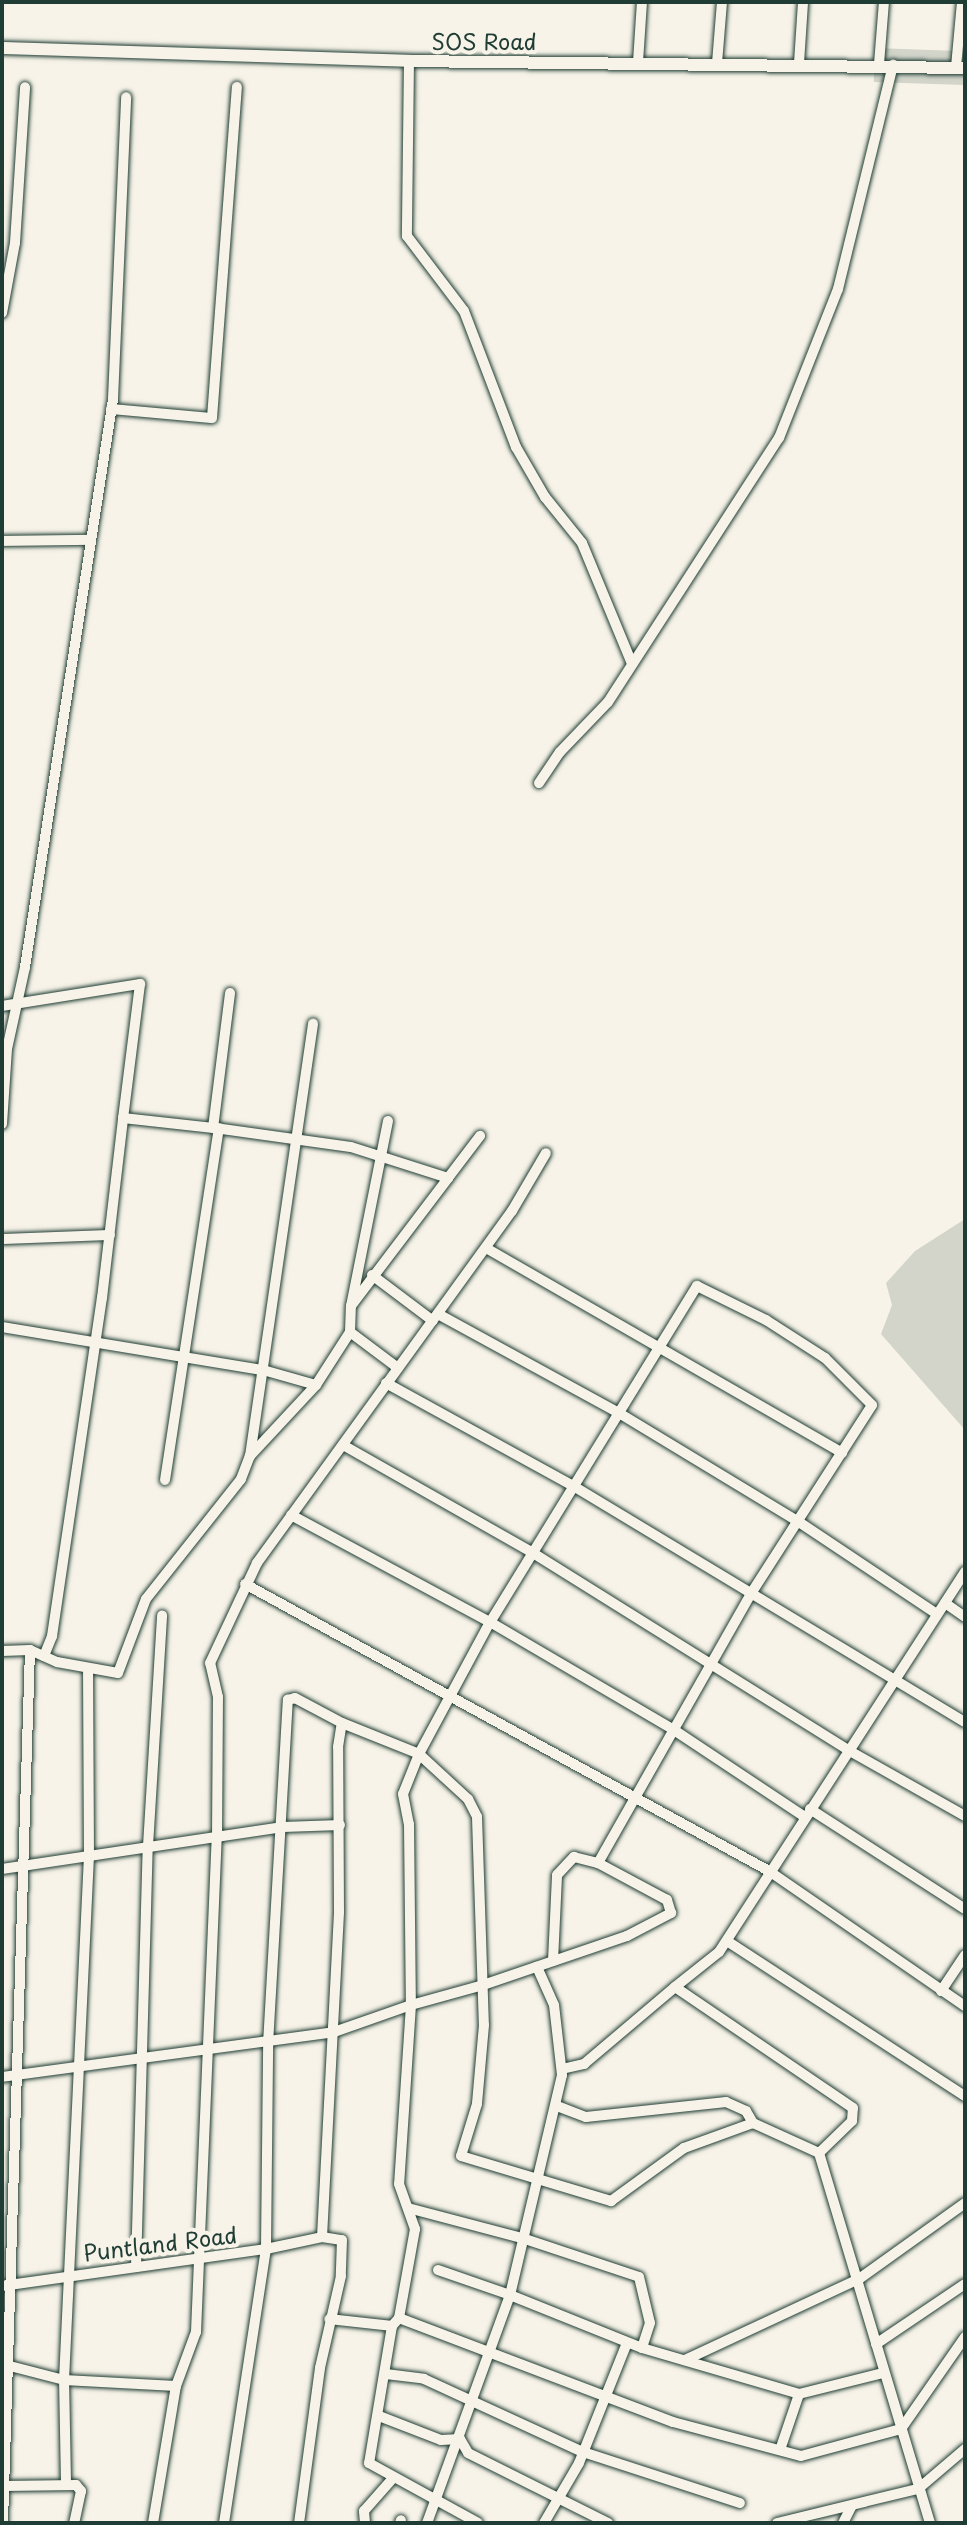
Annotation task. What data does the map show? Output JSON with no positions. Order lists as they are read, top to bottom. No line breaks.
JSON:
{"streets":{"street":["SOS Road","Puntland Road"]}}
